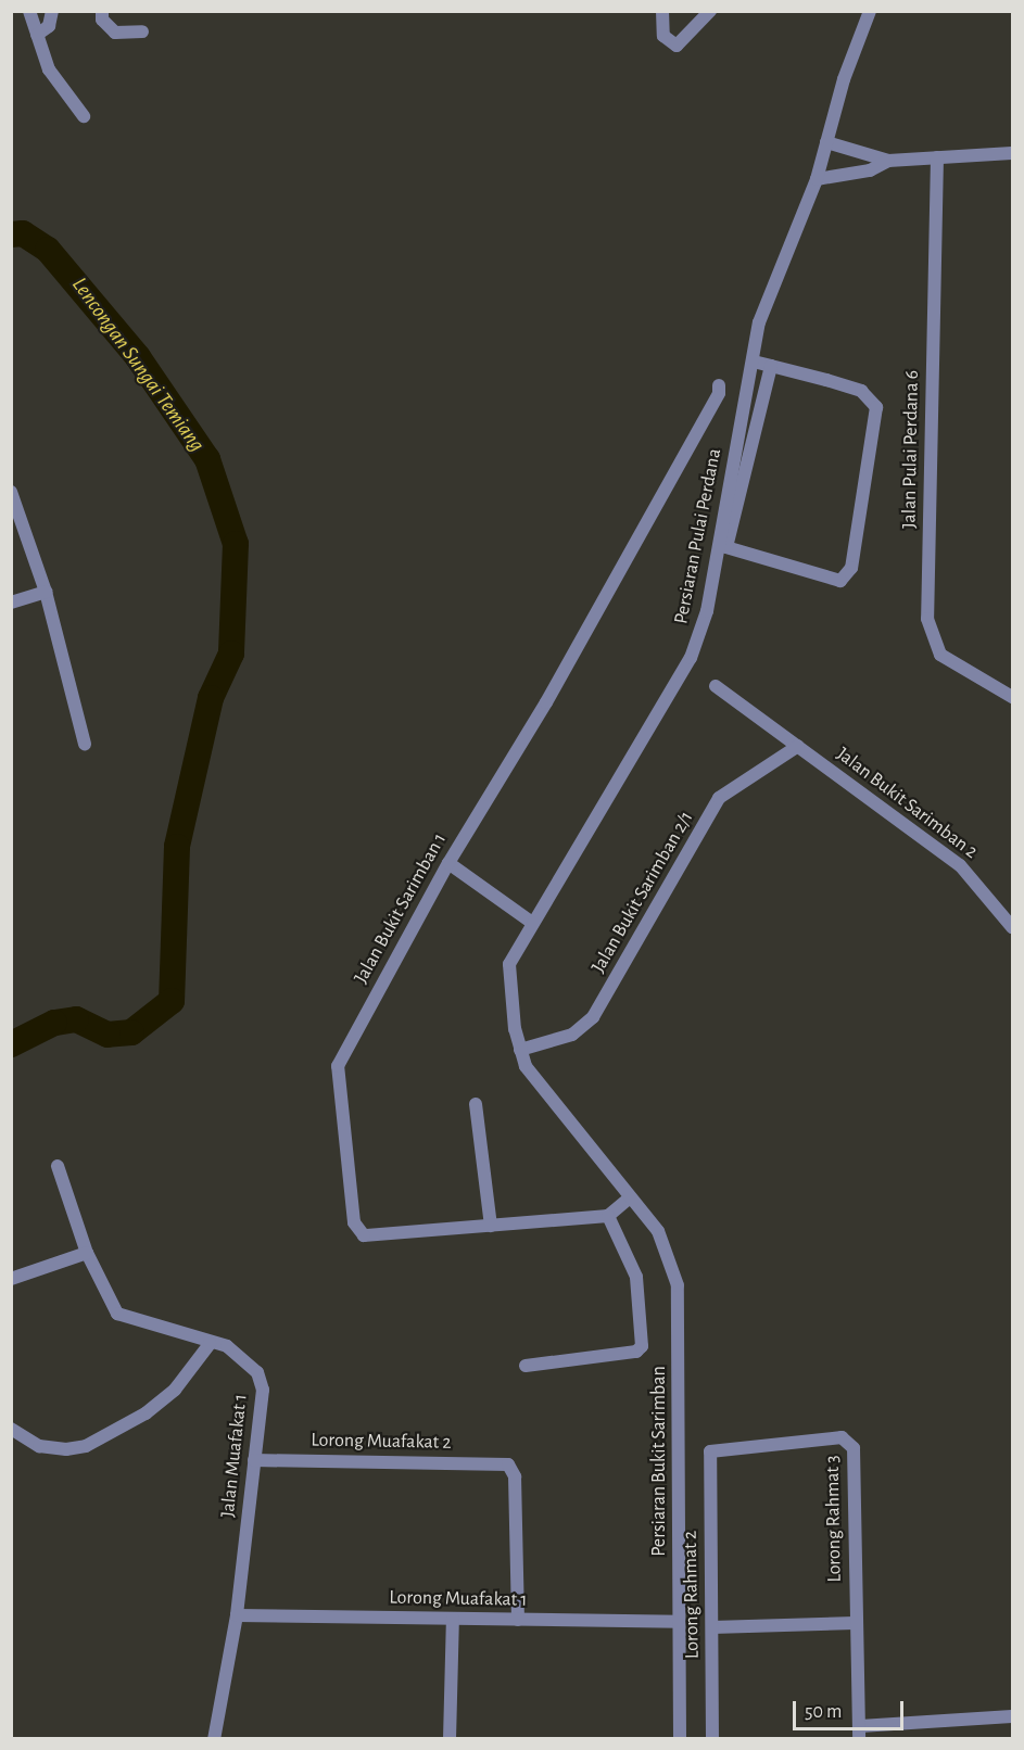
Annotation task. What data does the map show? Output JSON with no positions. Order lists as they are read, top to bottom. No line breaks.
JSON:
{"streets":{"street":["Jalan Pulai Perdana 6","Persiaran Pulai Perdana","Jalan Bukit Sarimban 2","Jalan Bukit Sarimban 2/1","Jalan Bukit Sarimban 1","Lorong Muafakat 2","Jalan Muafakat 1","Persiaran Bukit Sarimban","Lorong Rahmat 3","Lorong Rahmat 2","Lorong Muafakat 1"]},"crossings":[["Persiaran Pulai Perdana","Jalan Bukit Sarimban 2/1"],["Persiaran Pulai Perdana","Persiaran Bukit Sarimban"],["Jalan Bukit Sarimban 2","Jalan Bukit Sarimban 2/1"],["Lorong Muafakat 2","Jalan Muafakat 1"],["Lorong Muafakat 2","Lorong Muafakat 1"],["Jalan Muafakat 1","Lorong Muafakat 1"],["Persiaran Bukit Sarimban","Lorong Muafakat 1"],["Lorong Rahmat 3","Lorong Rahmat 2"]],"water":["Lencongan Sungai Temiang"],"scale_bar":"50 m"}
